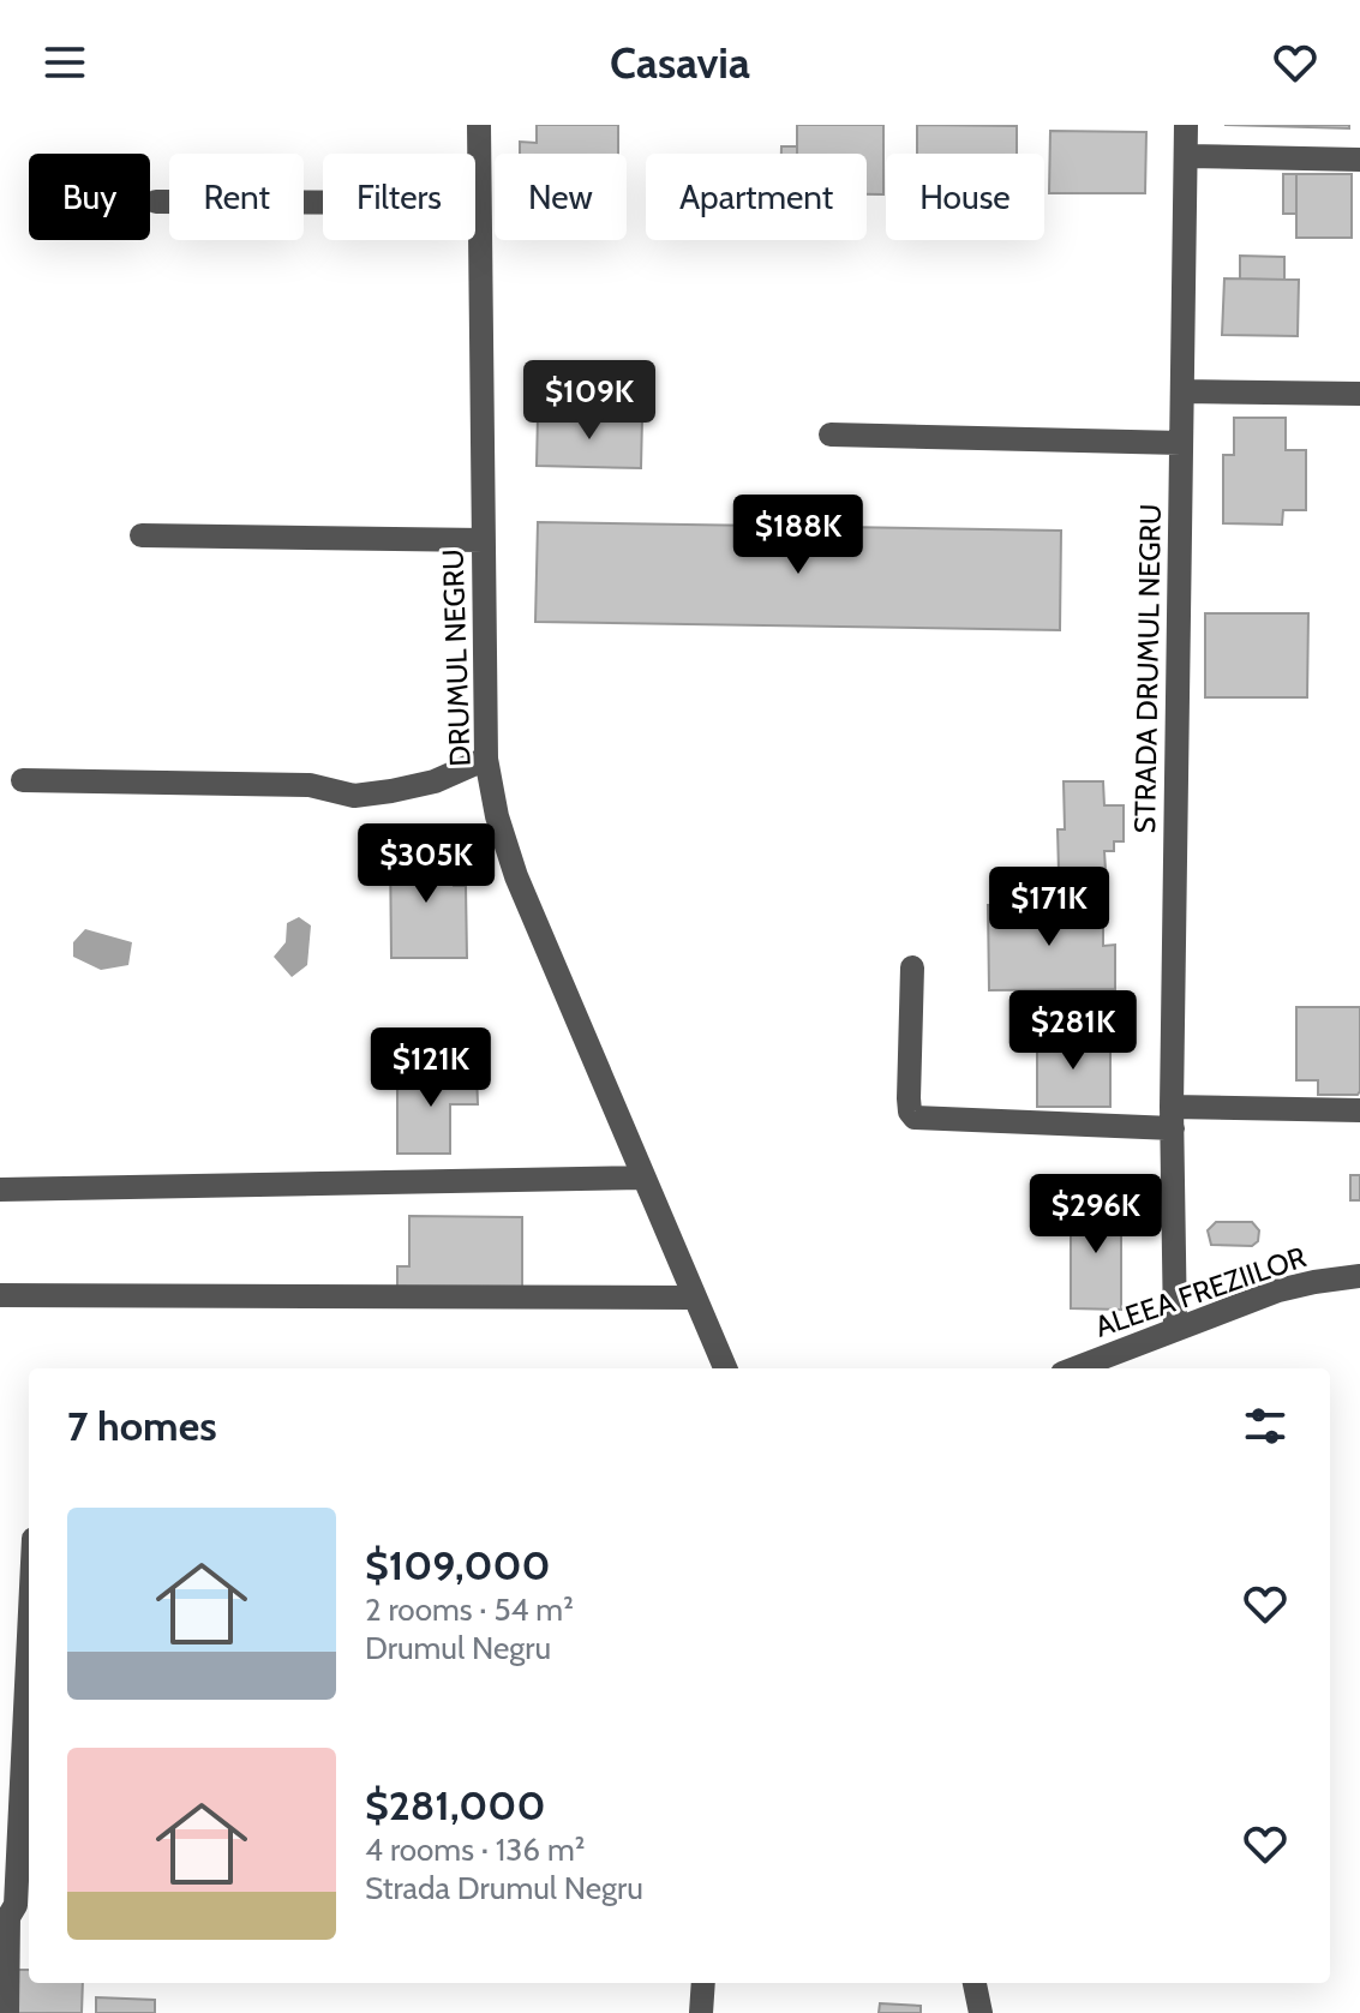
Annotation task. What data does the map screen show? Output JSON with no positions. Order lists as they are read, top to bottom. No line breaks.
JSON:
{"streets":{"street":["DRUMUL NEGRU","STRADA DRUMUL NEGRU","ALEEA FREZIILOR"]},"crossings":[["STRADA DRUMUL NEGRU","ALEEA FREZIILOR"]],"page":{"header":"Casavia","chip":["Buy","Rent","Filters","New","Apartment","House"],"price":["$109K","$188K","$305K","$171K","$281K","$121K","$296K"],"heading":"7 homes","list":[{"name":"$109,000","note":"2 rooms · 54 m² · Drumul Negru"},{"name":"$281,000","note":"4 rooms · 136 m² · Strada Drumul Negru"}]}}
